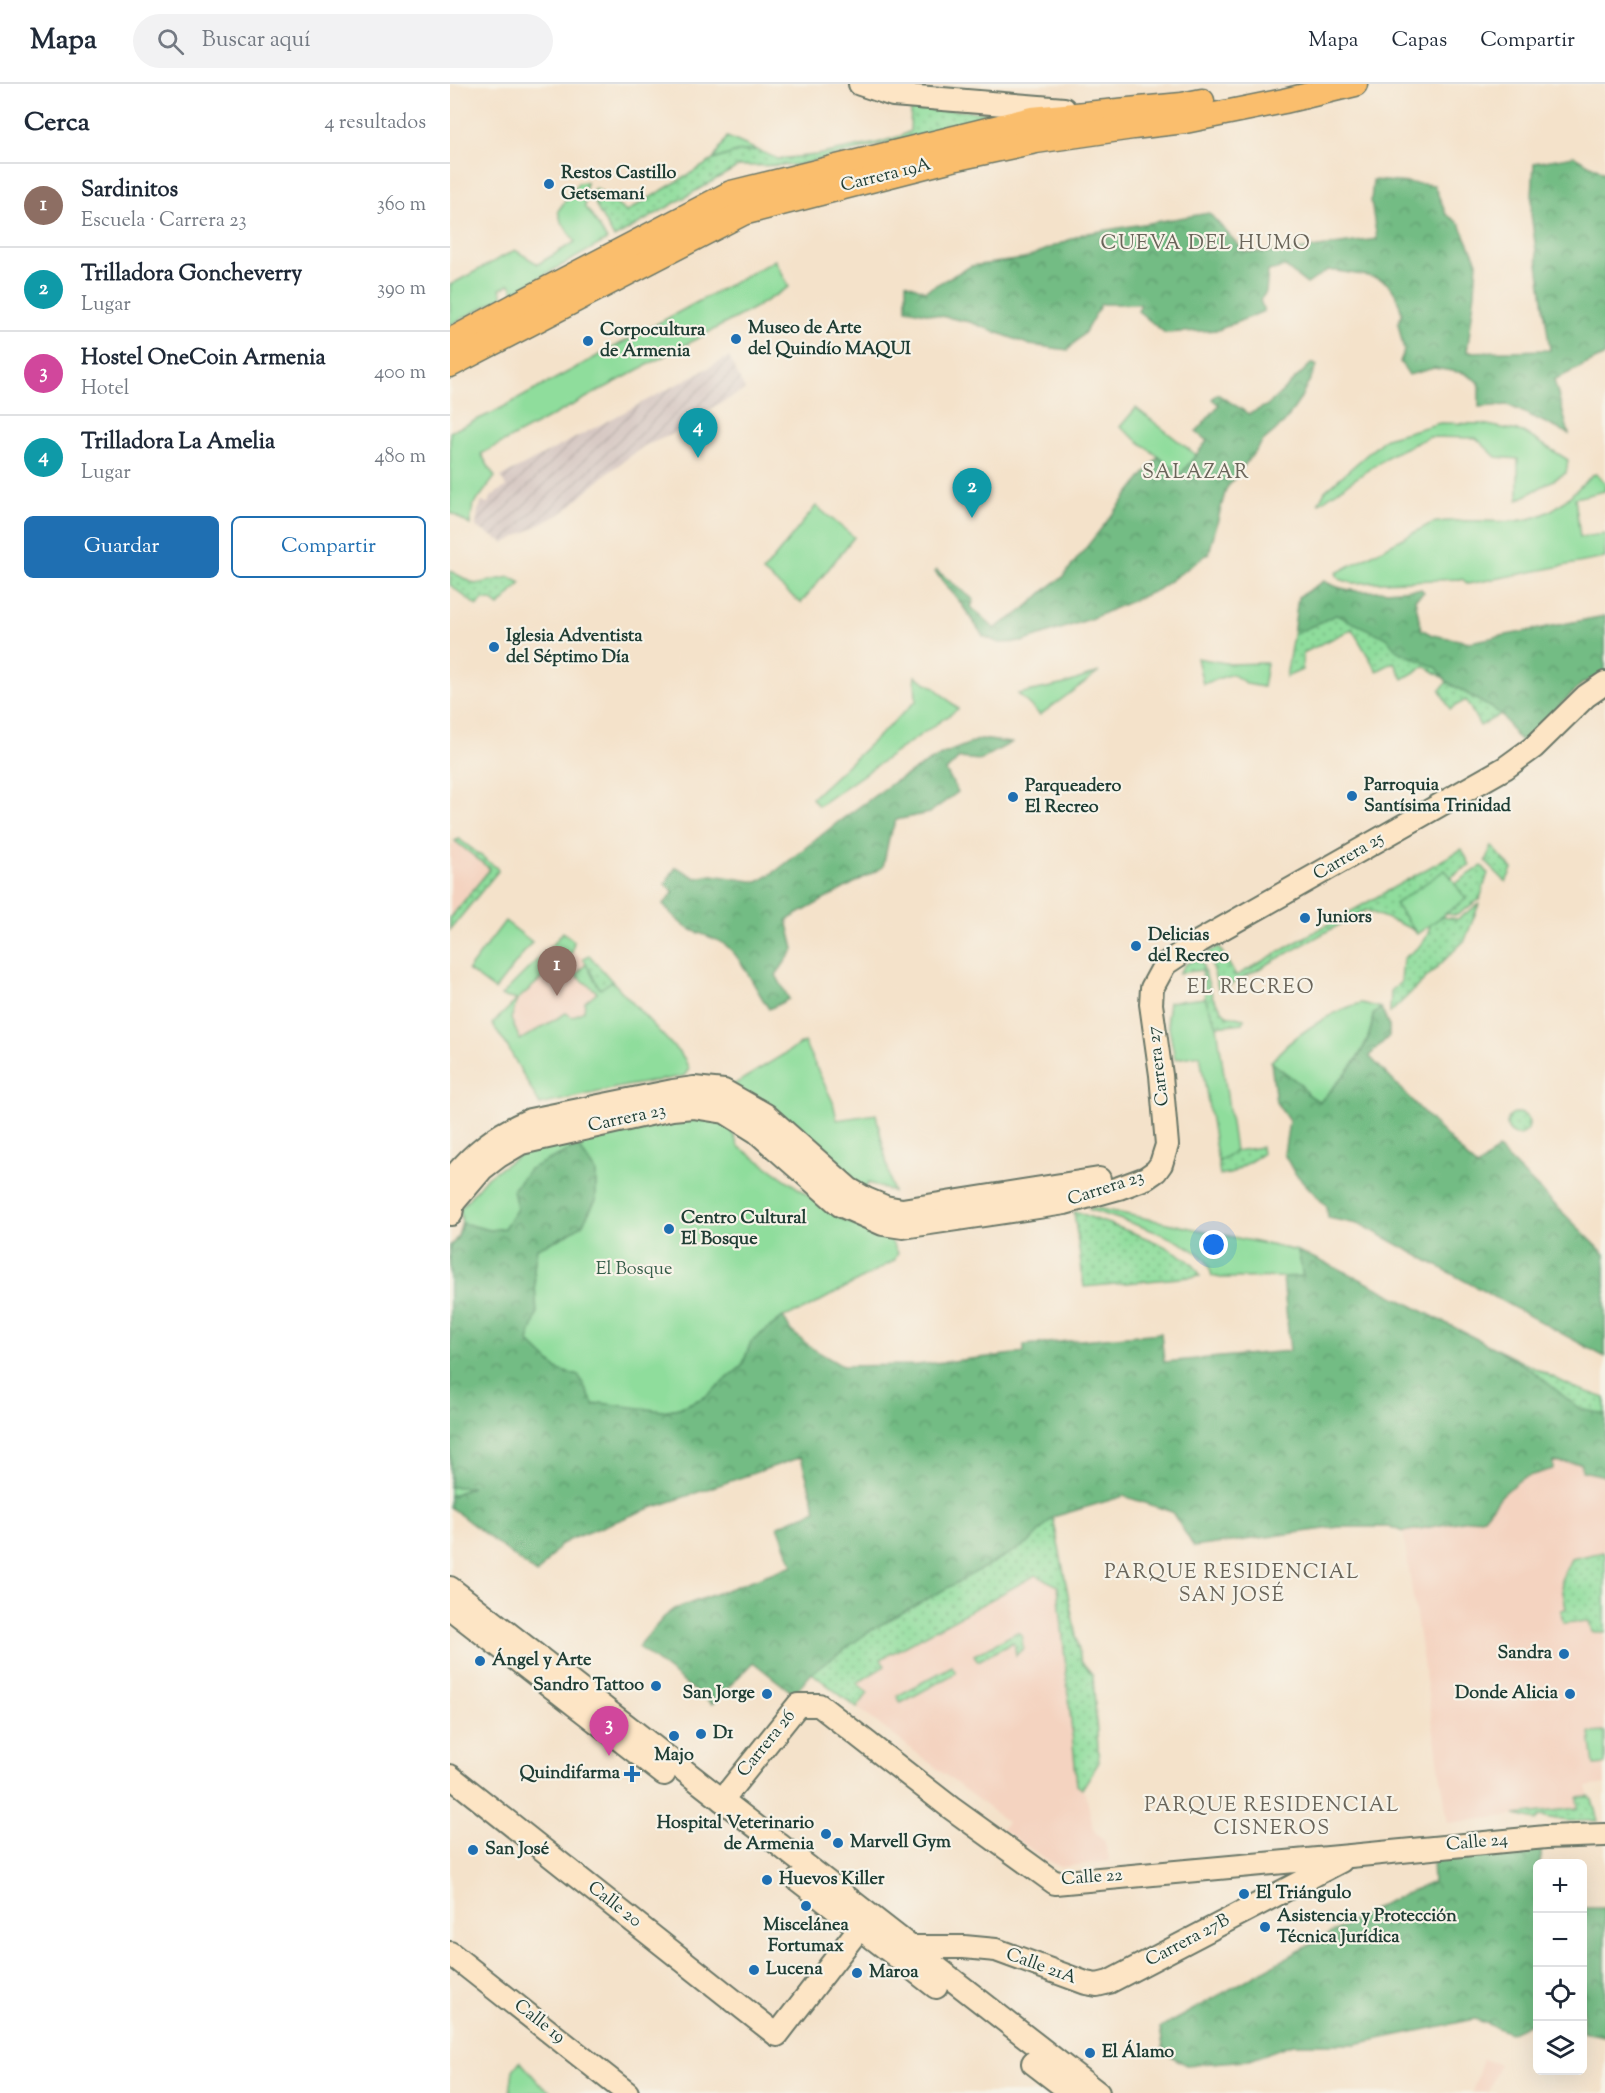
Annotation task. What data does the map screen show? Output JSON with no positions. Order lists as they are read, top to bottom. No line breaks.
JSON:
{"streets":{"main road":["Carrera 19A"],"street":["Carrera 25","Carrera 27","Carrera 23","Carrera 26","Calle 24","Calle 22","Calle 20","Carrera 27B","Calle 21A","Calle 19"]},"crossings":[["Carrera 25","Carrera 27"],["Carrera 27","Carrera 23"],["Carrera 26","Calle 22"],["Calle 24","Calle 22"],["Calle 24","Carrera 27B"],["Calle 22","Carrera 27B"],["Carrera 27B","Calle 21A"]],"districts":["CUEVA DEL HUMO","SALAZAR","EL RECREO","PARQUE RESIDENCIAL SAN JOSÉ","PARQUE RESIDENCIAL CISNEROS"],"parks":["El Bosque"],"places":{"other":["Restos Castillo Getsemaní","Museo de Arte del Quindío MAQUI","Corpocultura de Armenia","Iglesia Adventista del Séptimo Día","Parroquia Santísima Trinidad","Parqueadero El Recreo","Juniors","Delicias del Recreo","Centro Cultural El Bosque","Sandra","Ángel y Arte","Sandro Tattoo","San Jorge","Donde Alicia","D1","Majo","Hospital Veterinario de Armenia","Marvell Gym","San José","Huevos Killer","El Triángulo","Miscelánea Fortumax","Asistencia y Protección Técnica Jurídica","Lucena","Maroa","El Álamo"],"health":["Quindifarma"]},"page":{"header":"Mapa","search":"Buscar aquí","nav":["Mapa","Capas","Compartir"],"heading":["Cerca","4 resultados"],"list":[{"mark":"1","name":"Sardinitos","note":"Escuela · Carrera 23","value":"360 m"},{"mark":"2","name":"Trilladora Goncheverry","note":"Lugar","value":"390 m"},{"mark":"3","name":"Hostel OneCoin Armenia","note":"Hotel","value":"400 m"},{"mark":"4","name":"Trilladora La Amelia","note":"Lugar","value":"480 m"}],"pins":["4","2","1","3"],"buttons":["Guardar","Compartir"],"map_buttons":["+","−"]}}
